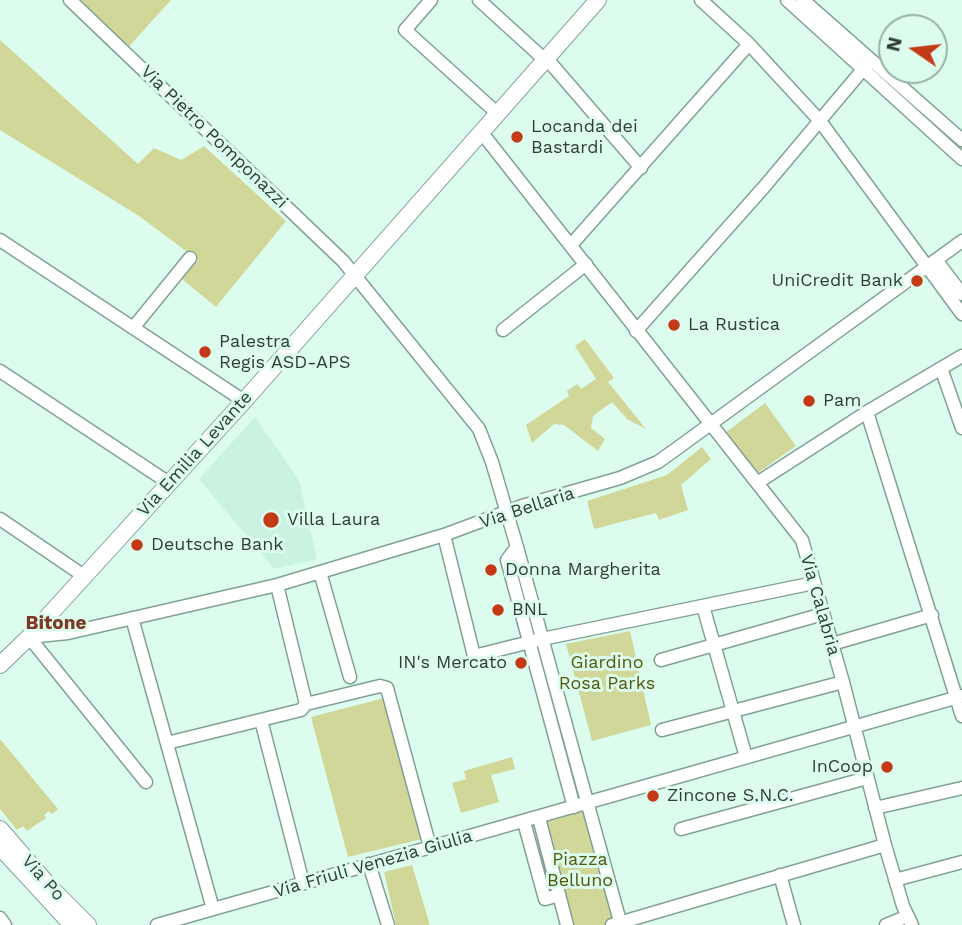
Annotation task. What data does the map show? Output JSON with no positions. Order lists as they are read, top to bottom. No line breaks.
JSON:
{"streets":{"main road":["Via Emilia Levante","Via Po"],"street":["Via Pietro Pomponazzi","Via Bellaria","Via Calabria","Via Friuli Venezia Giulia"]},"crossings":[["Via Pietro Pomponazzi","Via Emilia Levante"],["Via Pietro Pomponazzi","Via Bellaria"],["Via Emilia Levante","Via Bellaria"],["Via Emilia Levante","Via Calabria"],["Via Bellaria","Via Calabria"],["Via Calabria","Via Friuli Venezia Giulia"]],"districts":["Bitone"],"parks":["Giardino Rosa Parks","Piazza Belluno"],"places":["Locanda dei Bastardi","UniCredit Bank","La Rustica","Palestra Regis ASD-APS","Pam","Villa Laura","Deutsche Bank","Donna Margherita","BNL","IN's Mercato","InCoop","Zincone S.N.C."],"north":"left"}
